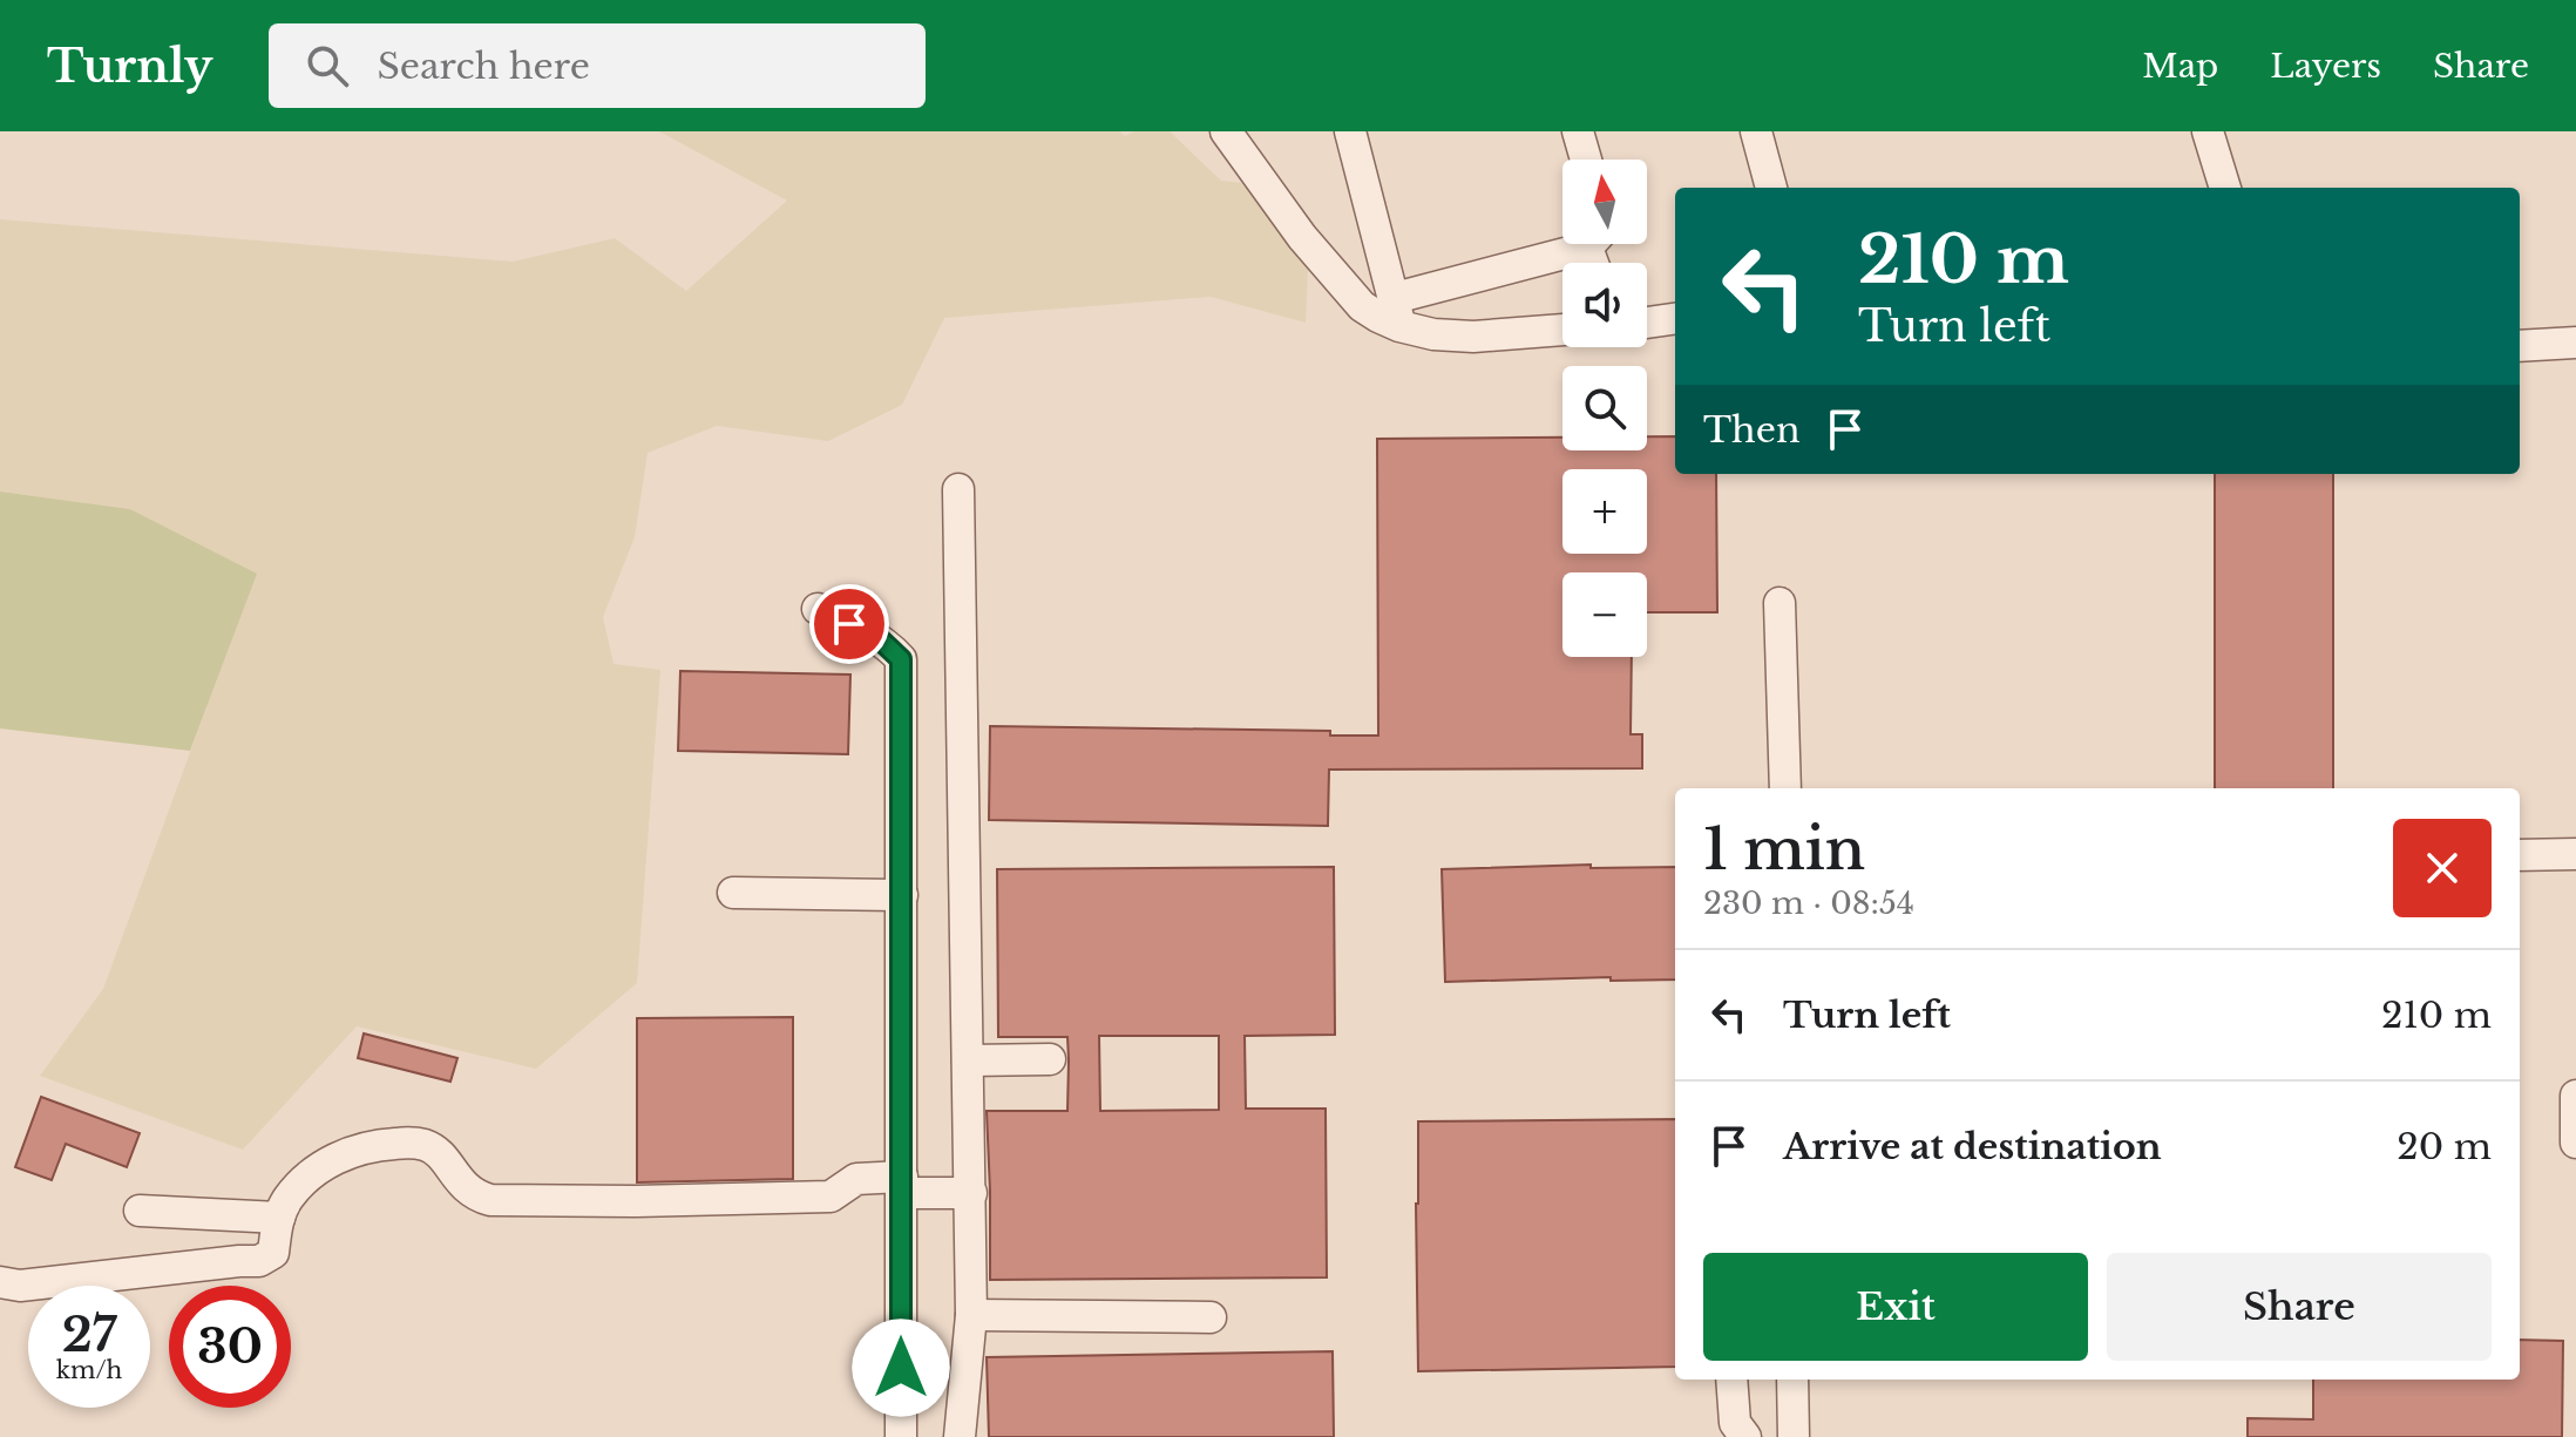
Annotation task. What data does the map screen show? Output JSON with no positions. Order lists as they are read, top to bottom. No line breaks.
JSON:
{"north":"top","page":{"header":"Turnly","search":"Search here","nav":["Map","Layers","Share"],"map_buttons":["+","−"],"turn":["210 m","Turn left"],"then":"Then","heading":["1 min","230 m · 08:54"],"list":[{"name":"Turn left","value":"210 m"},{"name":"Arrive at destination","value":"20 m"}],"buttons":["Exit","Share"],"speed":"27 km/h","limit":"30"}}
